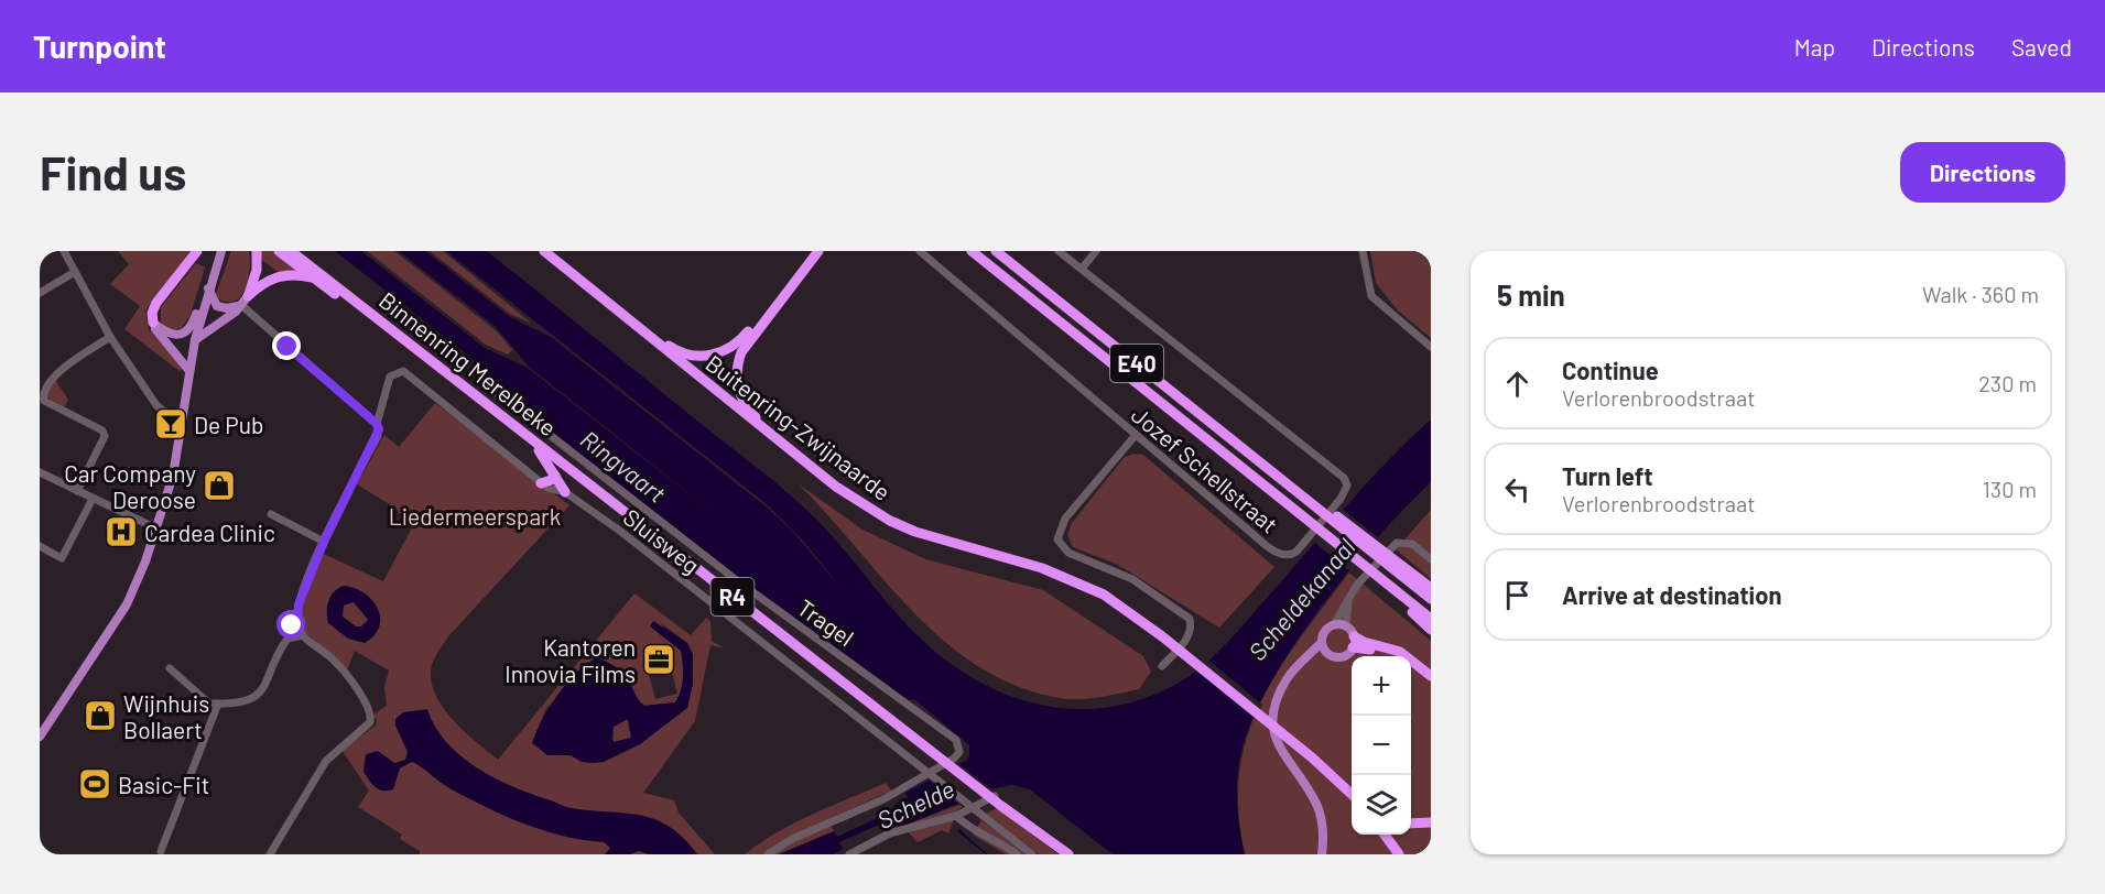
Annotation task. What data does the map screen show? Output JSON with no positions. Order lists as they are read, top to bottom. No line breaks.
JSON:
{"streets":{"highway":["Binnenring Merelbeke","E40","Buitenring-Zwijnaarde","R4"],"street":["Jozef Schellstraat","Sluisweg","Tragel"]},"crossings":[["Binnenring Merelbeke","R4"],["Sluisweg","R4"]],"water":["Ringvaart","Scheldekanaal","Schelde"],"parks":["Liedermeerspark"],"places":{"bar":["De Pub"],"shop":["Car Company Deroose","Wijnhuis Bollaert"],"hospital":["Cardea Clinic"],"office":["Kantoren Innovia Films"],"sports":["Basic-Fit"]},"page":{"header":"Turnpoint","nav":["Map","Directions","Saved"],"buttons":"Directions","title":"Find us","heading":["5 min","Walk · 360 m"],"list":[["Continue","Verlorenbroodstraat","230 m"],["Turn left","Verlorenbroodstraat","130 m"],"Arrive at destination"],"map_buttons":["+","−"]}}
